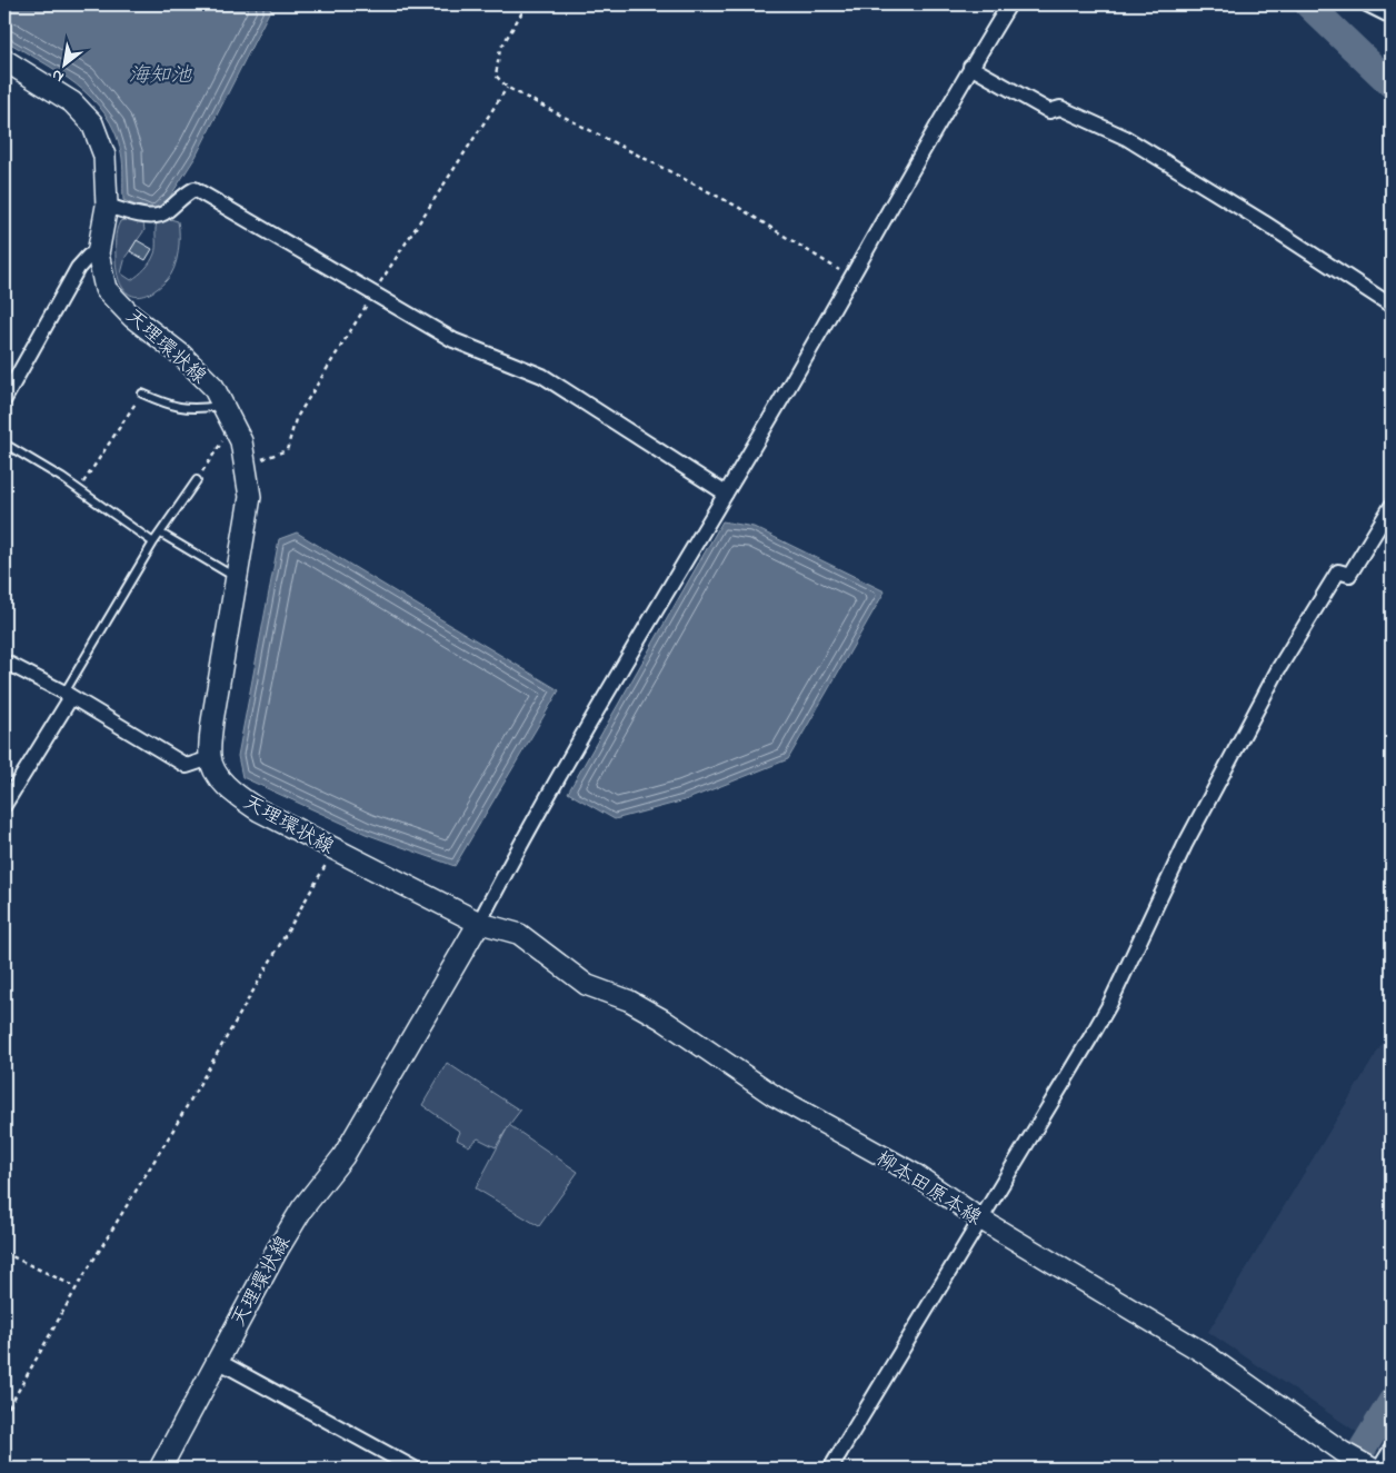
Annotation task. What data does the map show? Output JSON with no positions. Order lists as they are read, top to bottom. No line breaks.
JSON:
{"streets":{"main road":["天理環状線","柳本田原本線"]},"crossings":[["天理環状線","柳本田原本線"]],"water":["海知池"],"north":"bottom left"}
